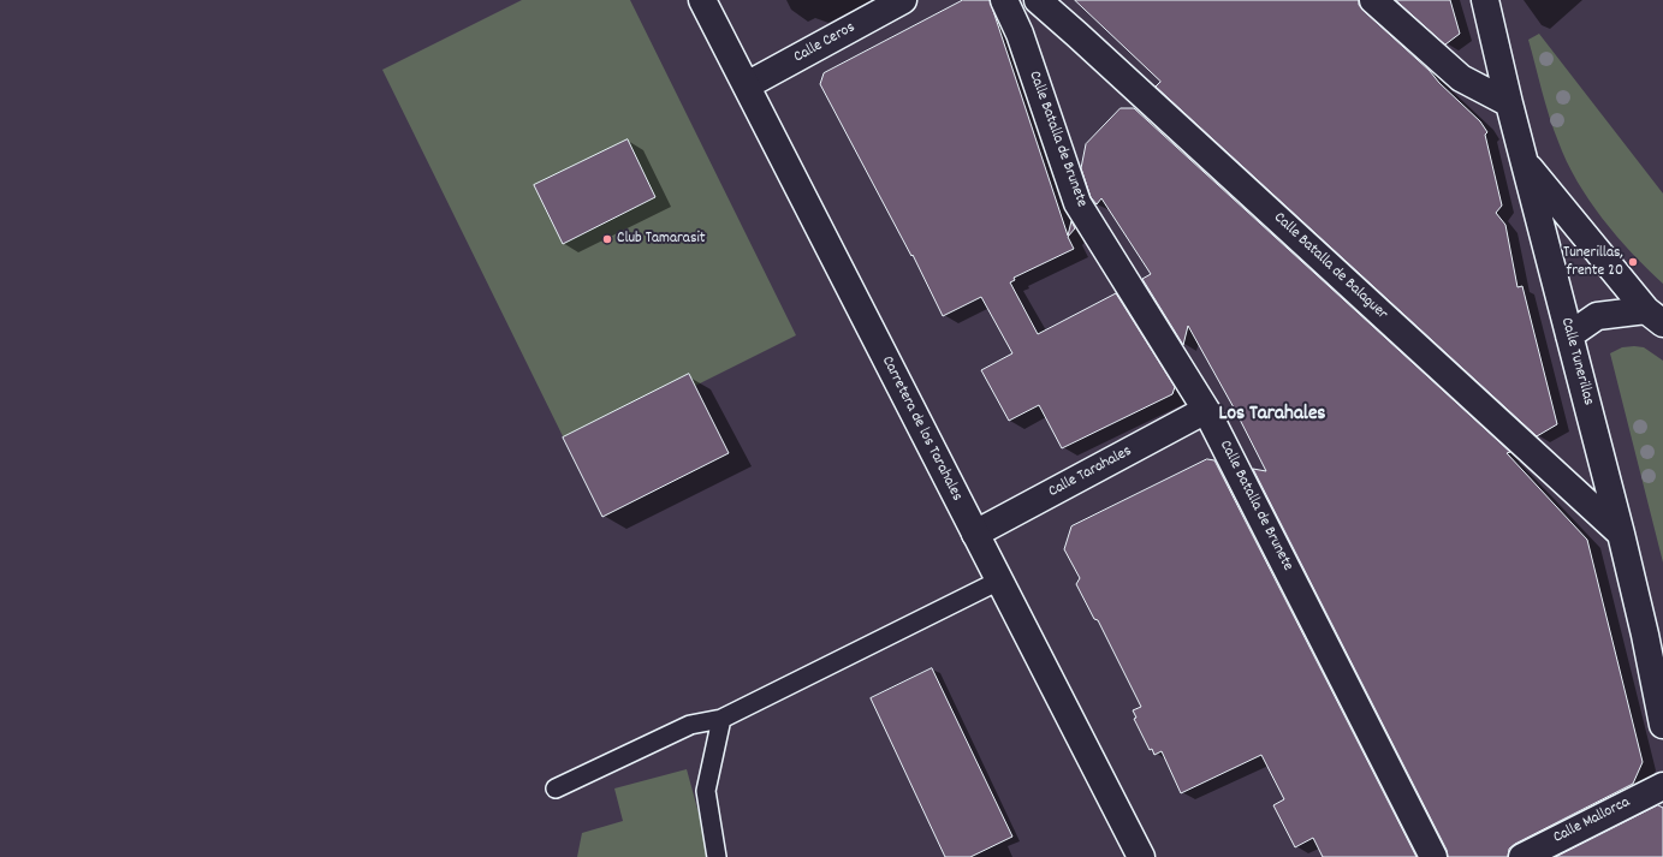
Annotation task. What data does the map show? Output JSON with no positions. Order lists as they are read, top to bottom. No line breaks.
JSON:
{"streets":{"street":["Calle Ceros","Calle Batalla de Brunete","Calle Batalla de Balaguer","Calle Tunerillas","Carretera de los Tarahales","Calle Tarahales","Calle Mallorca"]},"crossings":[["Calle Ceros","Carretera de los Tarahales"],["Calle Batalla de Brunete","Calle Tarahales"],["Calle Batalla de Balaguer","Calle Tunerillas"],["Carretera de los Tarahales","Calle Tarahales"]],"districts":["Los Tarahales"],"places":["Club Tamarasit","Tunerillas, frente 20"]}
